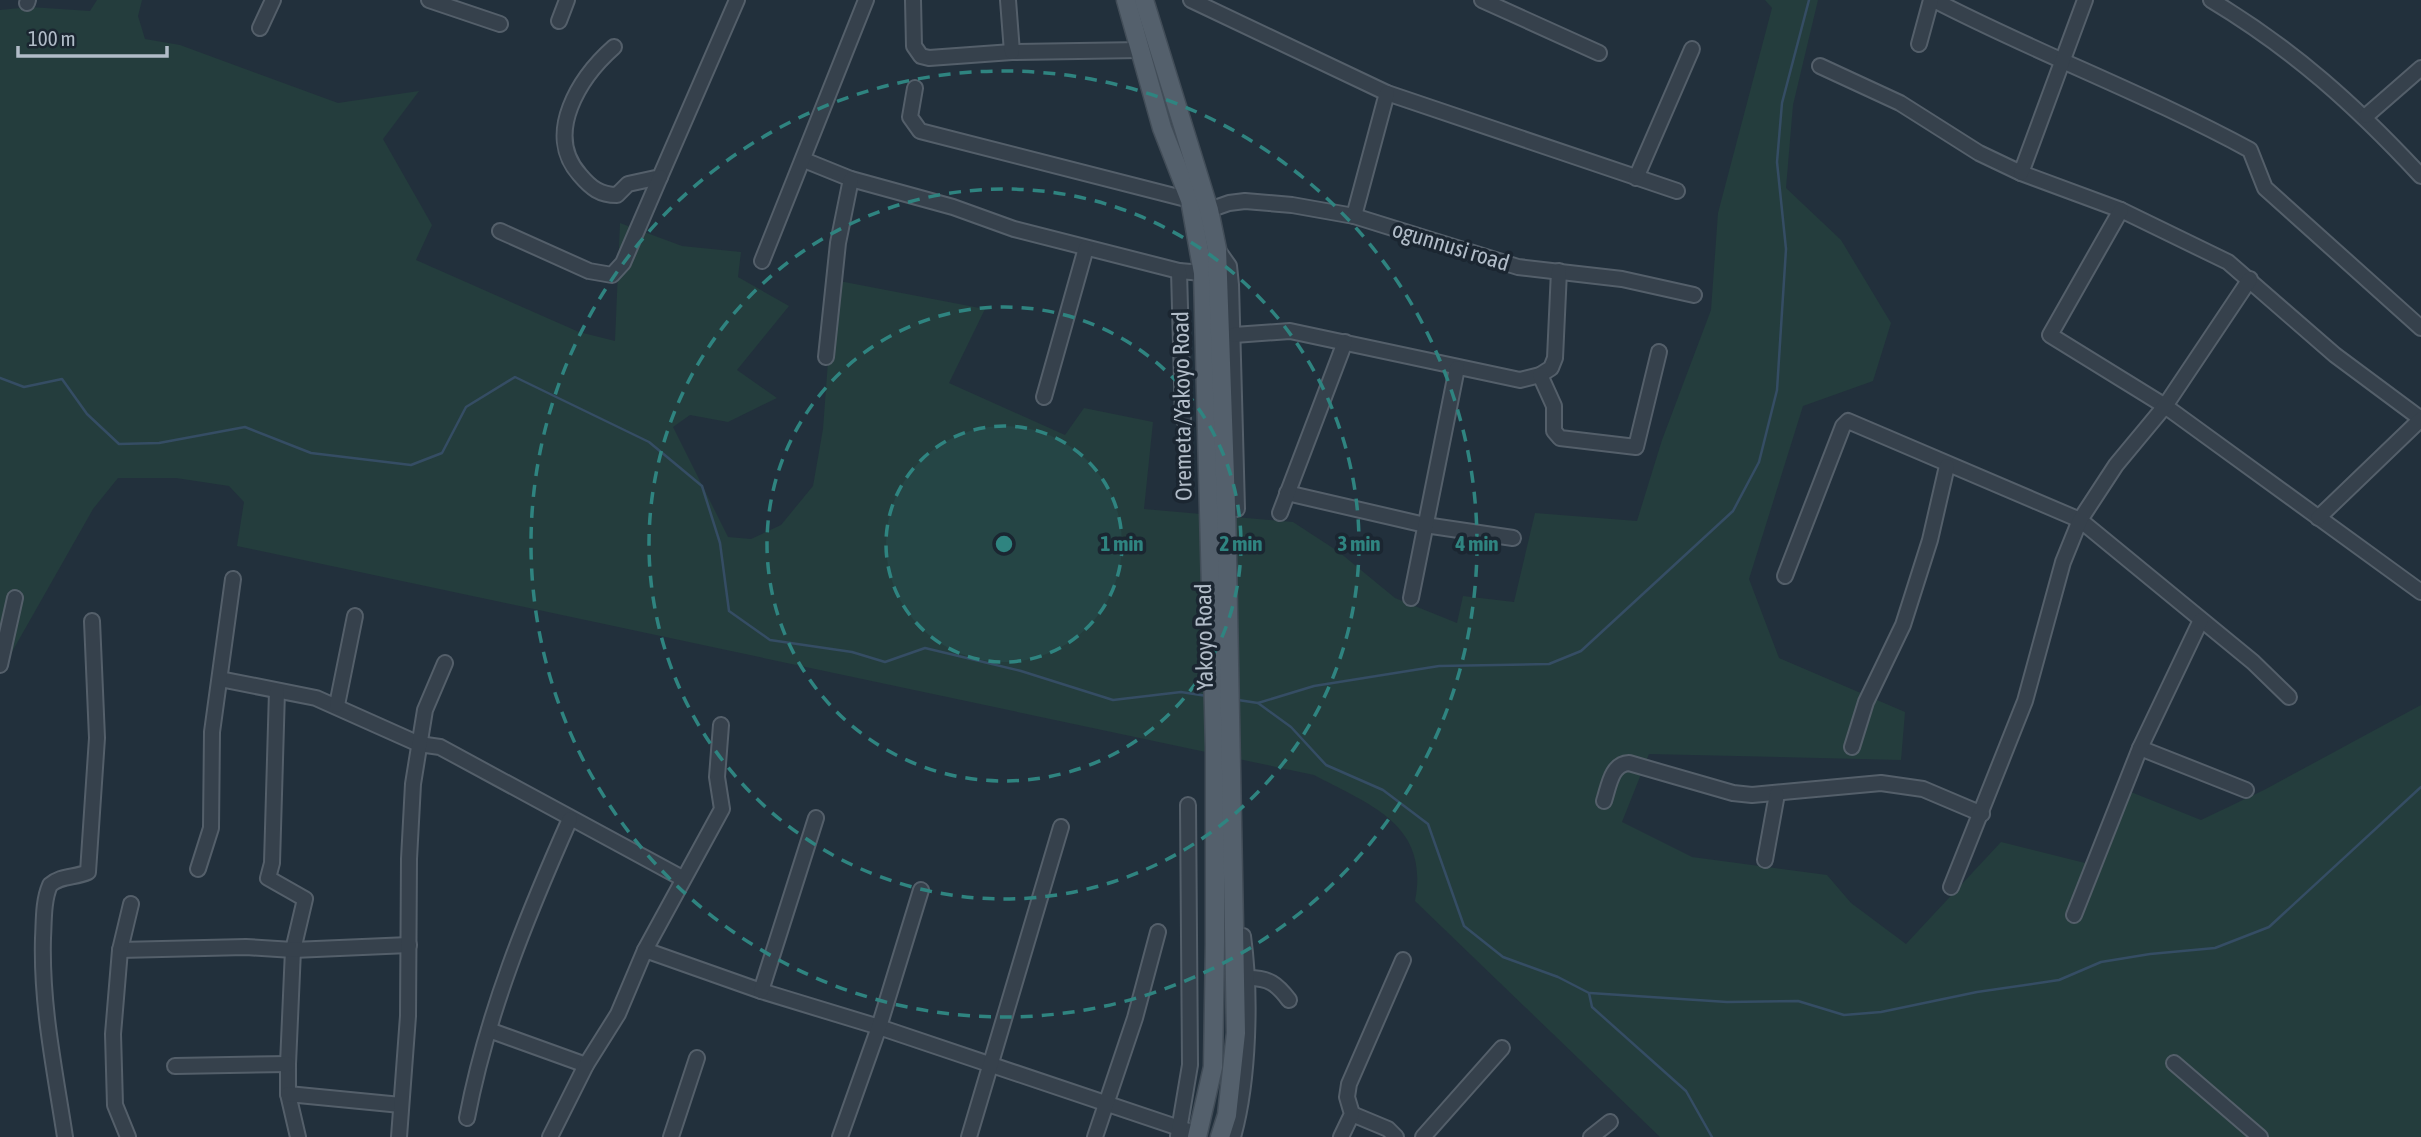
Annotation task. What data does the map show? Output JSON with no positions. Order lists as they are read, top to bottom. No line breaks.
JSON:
{"streets":{"main road":["Oremeta/Yakoyo Road","Yakoyo Road"],"street":["ogunnusi road"]},"crossings":[["ogunnusi road","Yakoyo Road"],["Oremeta/Yakoyo Road","Yakoyo Road"]],"scale_bar":"100 m","rings":["1 min","2 min","3 min","4 min"]}
